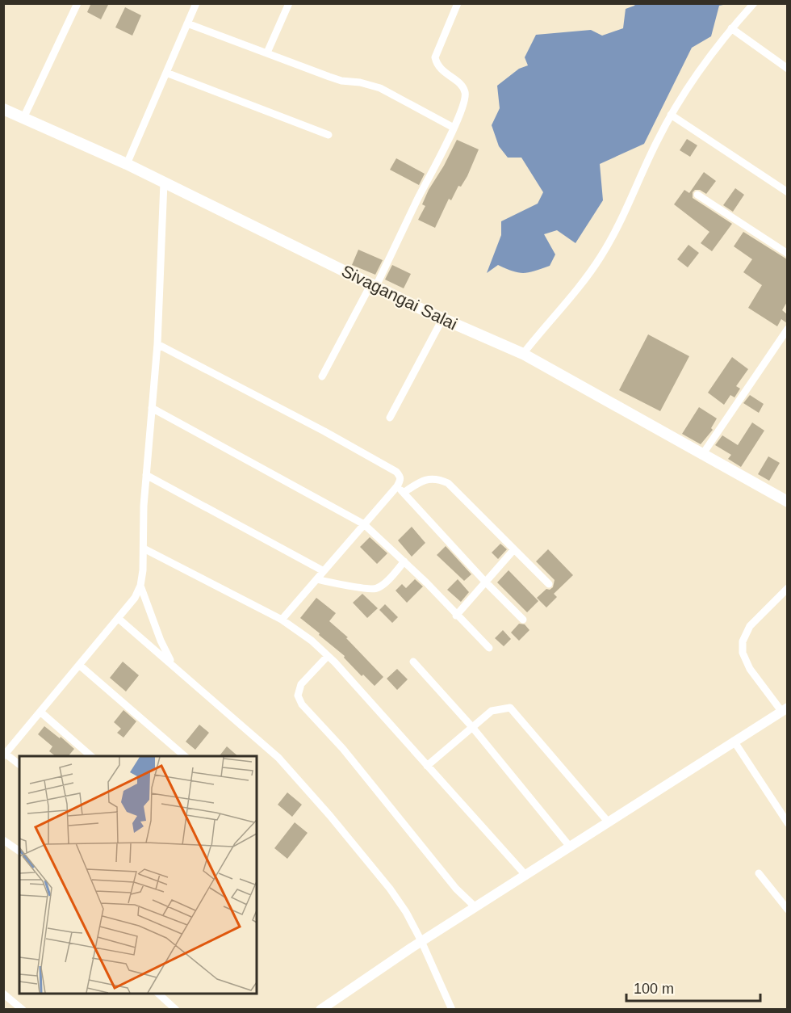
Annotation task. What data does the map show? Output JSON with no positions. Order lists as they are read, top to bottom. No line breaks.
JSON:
{"streets":{"main road":["Sivagangai Salai"]},"scale_bar":"100 m"}
